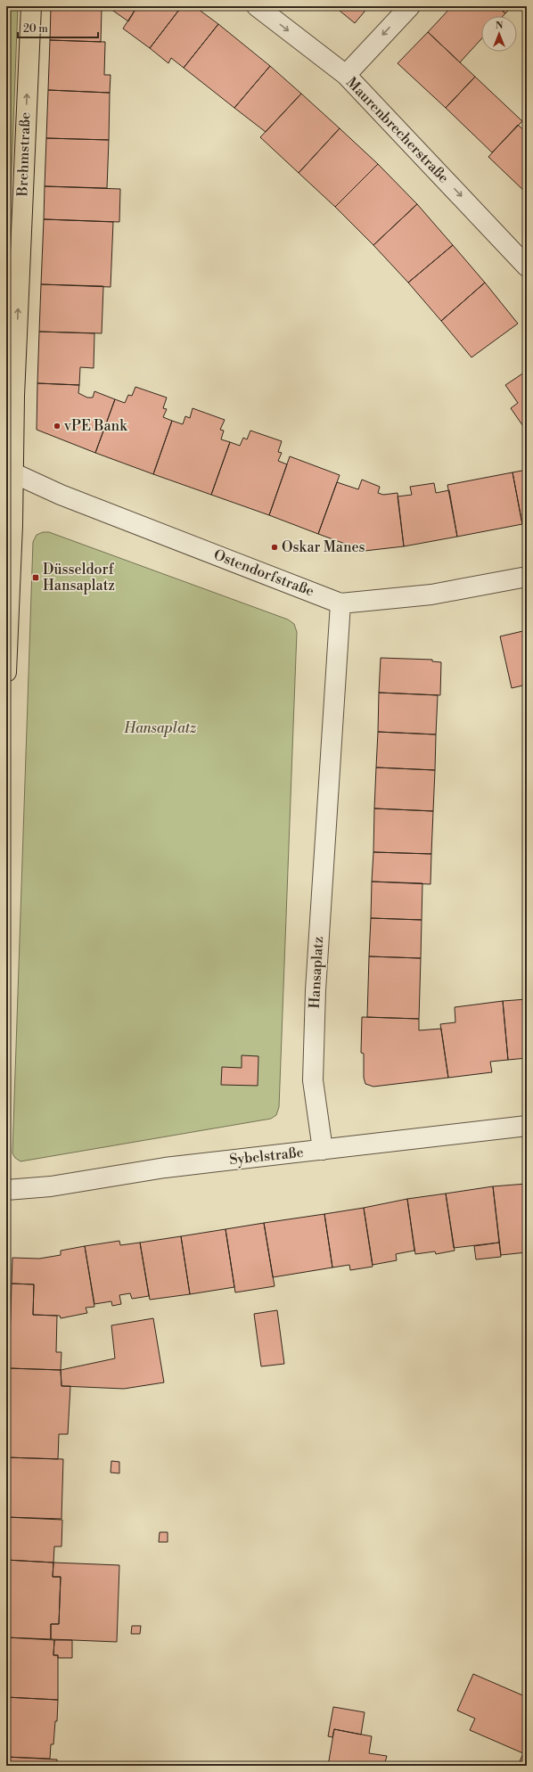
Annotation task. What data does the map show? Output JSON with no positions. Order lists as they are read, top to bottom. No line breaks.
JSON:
{"streets":{"main road":["Brehmstraße"],"street":["Maurenbrecherstraße","Ostendorfstraße","Hansaplatz","Sybelstraße"]},"crossings":[["Brehmstraße","Ostendorfstraße"],["Ostendorfstraße","Hansaplatz"],["Hansaplatz","Sybelstraße"]],"one_way":["Maurenbrecherstraße","Brehmstraße"],"parks":["Hansaplatz"],"places":{"other":["vPE Bank","Oskar Manes"],"transit":["Düsseldorf Hansaplatz"]},"scale_bar":"20 m","north":"top"}
